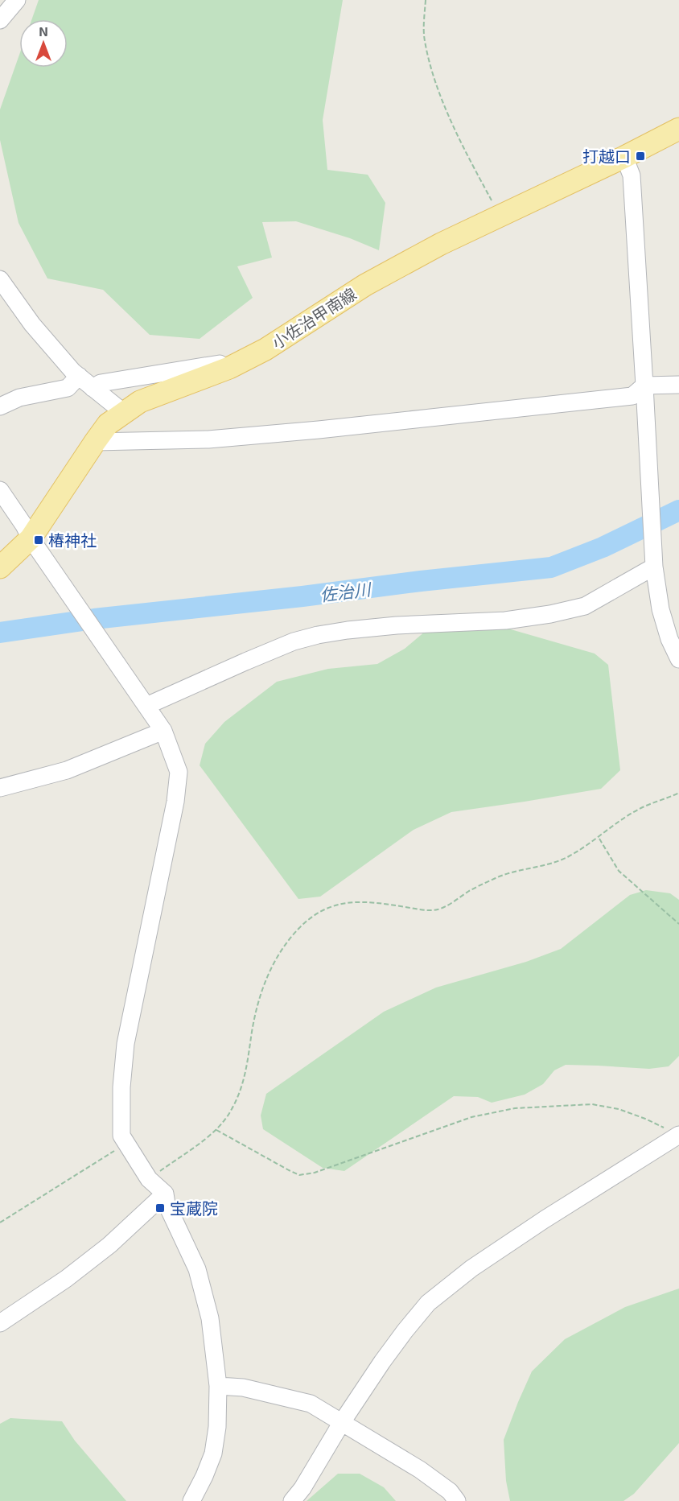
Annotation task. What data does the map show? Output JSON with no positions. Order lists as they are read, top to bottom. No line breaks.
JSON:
{"streets":{"main road":["小佐治甲南線"]},"water":["佐治川"],"places":{"transit":["打越口","椿神社","宝蔵院"]},"north":"top"}
